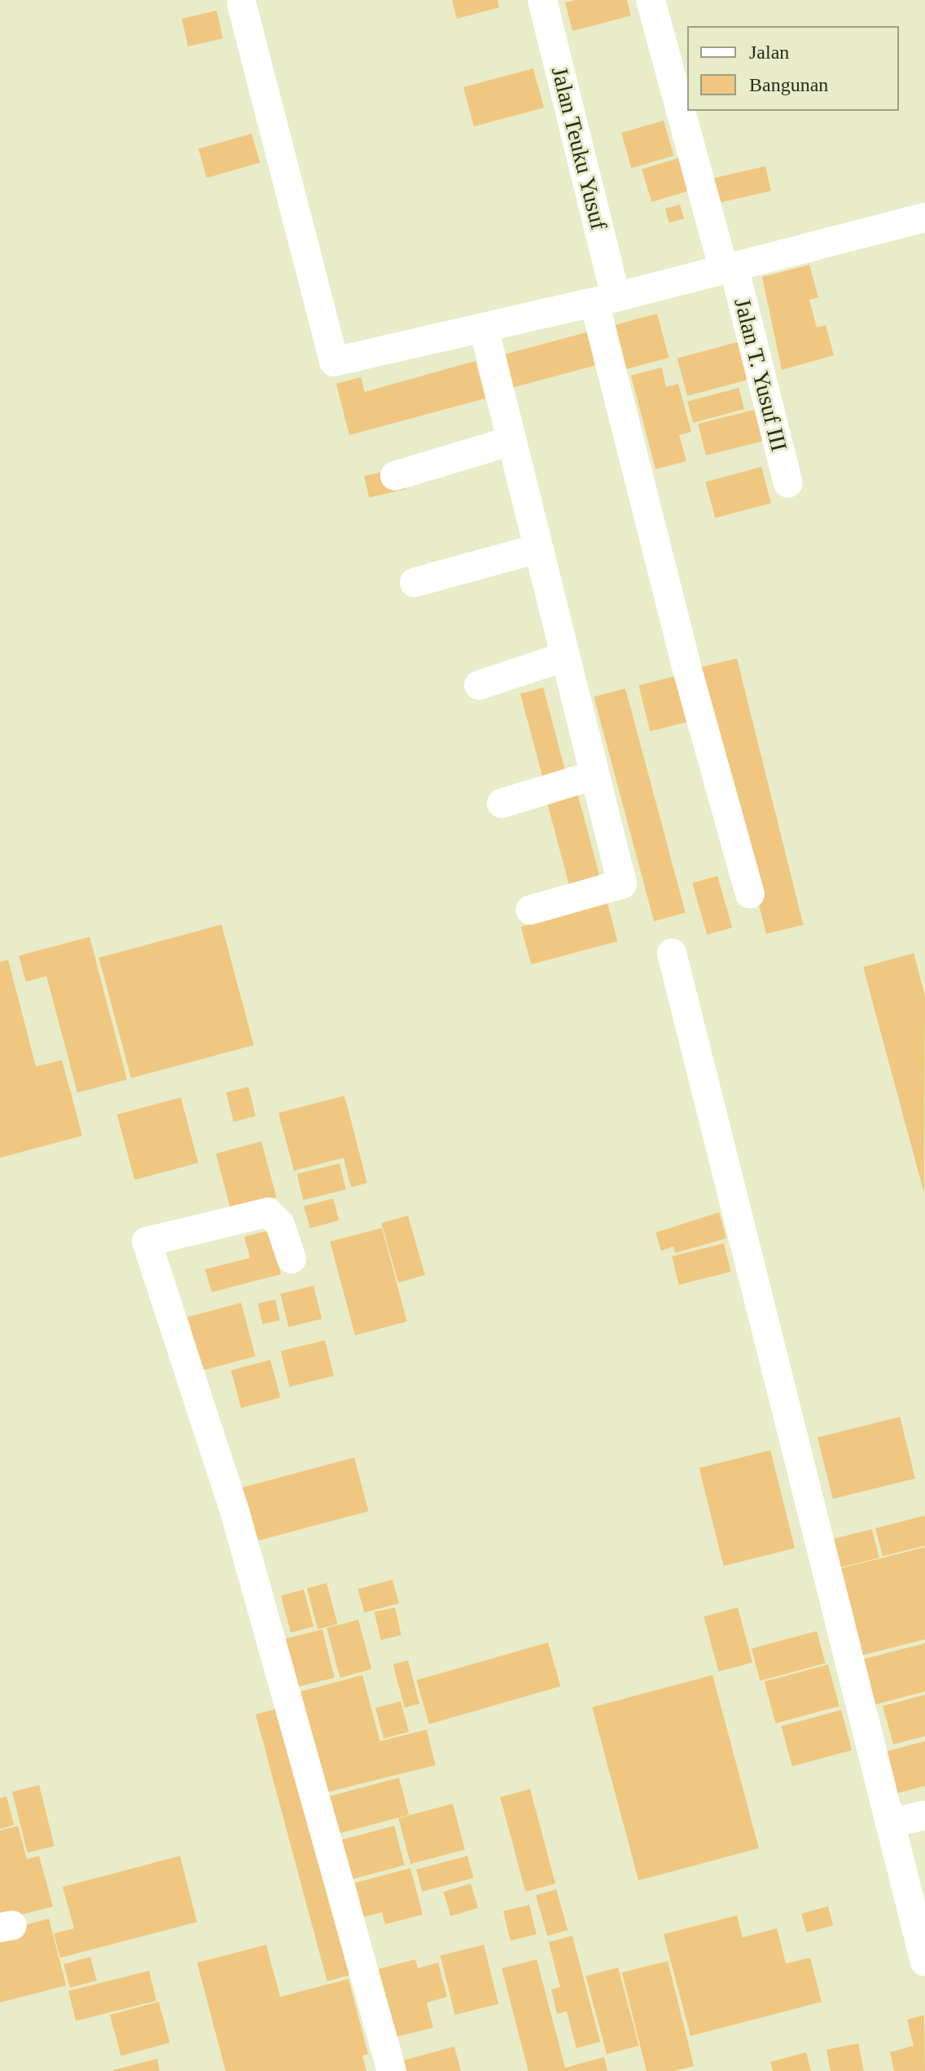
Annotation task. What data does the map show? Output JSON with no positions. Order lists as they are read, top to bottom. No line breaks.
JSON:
{"streets":{"street":["Jalan Teuku Yusuf","Jalan T. Yusuf III"]},"legend":["Jalan","Bangunan"]}
